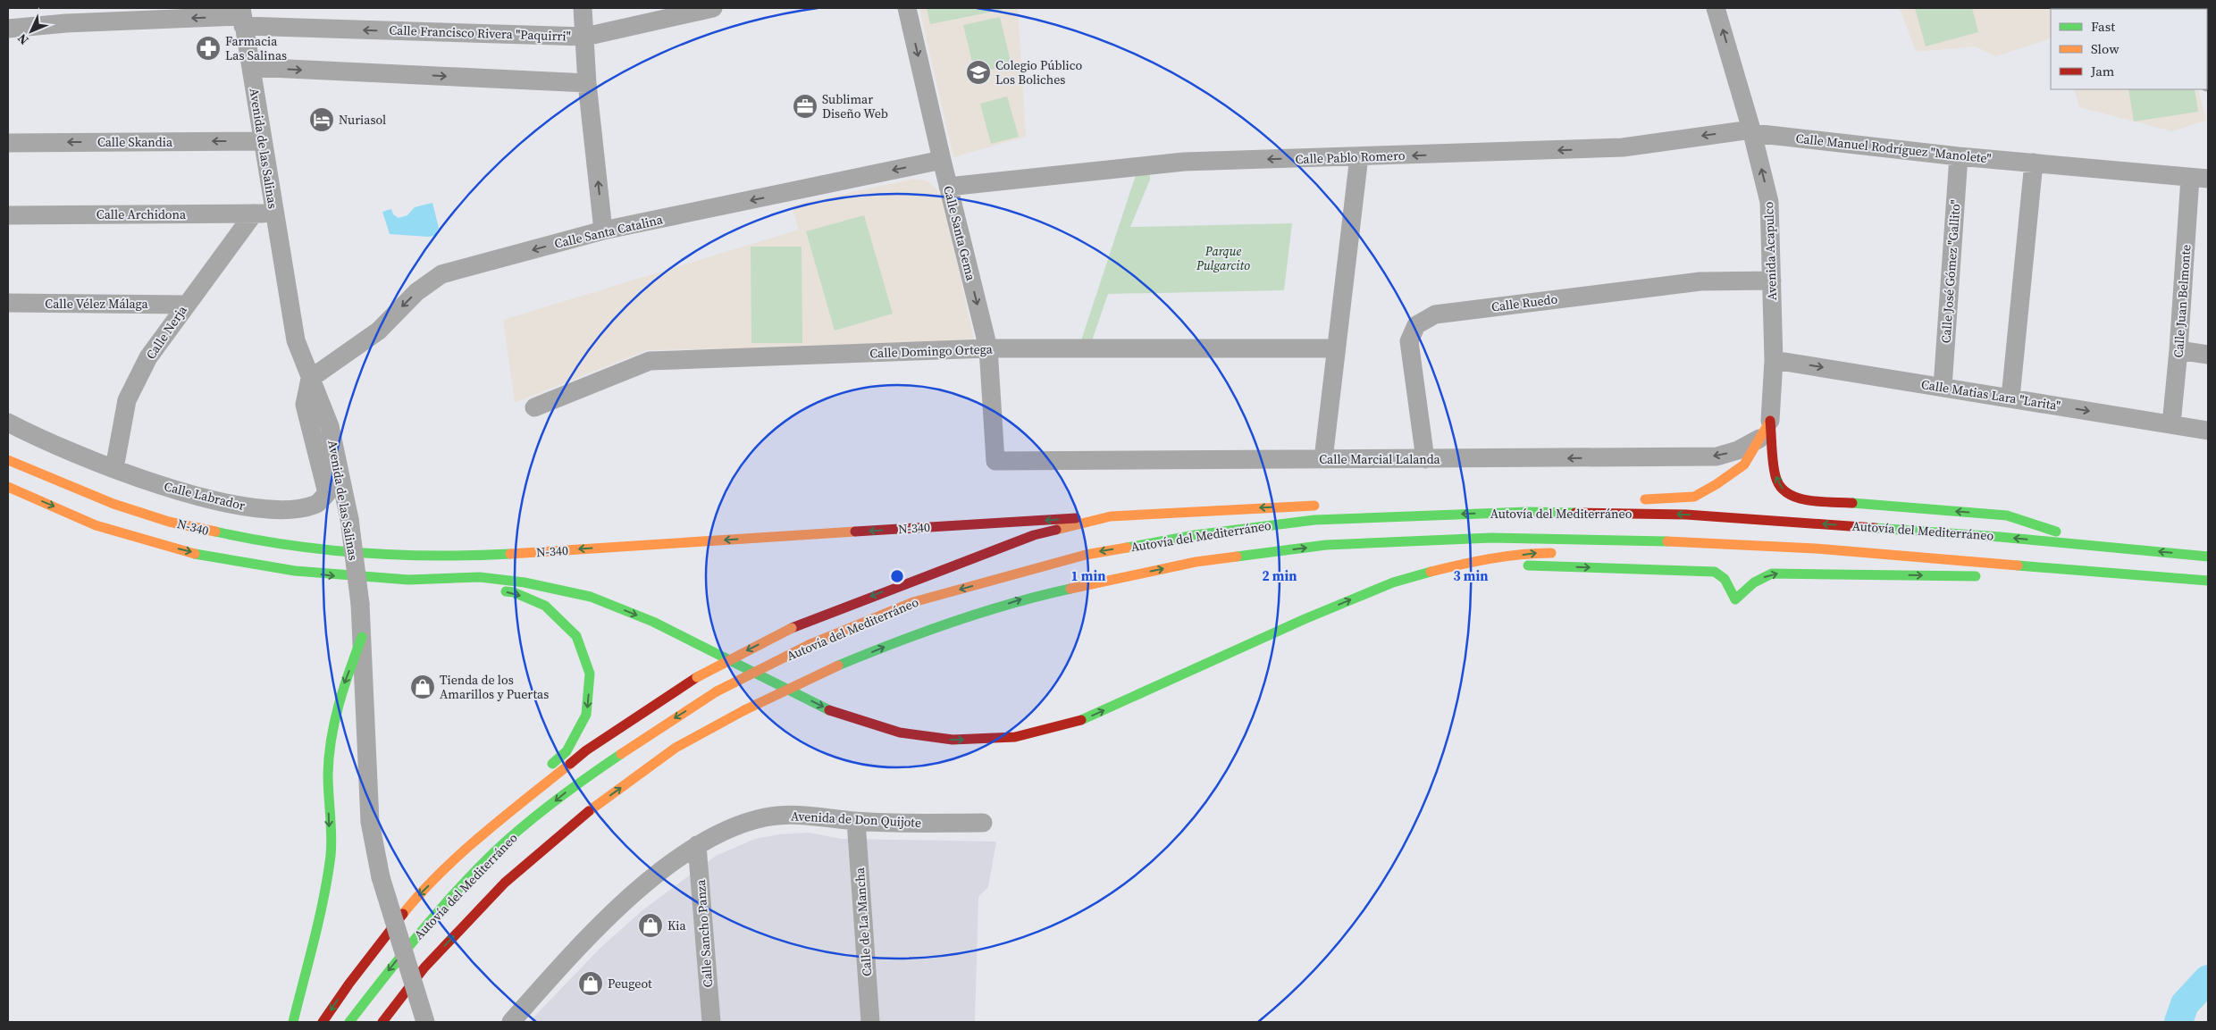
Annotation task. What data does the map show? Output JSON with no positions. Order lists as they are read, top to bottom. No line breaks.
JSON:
{"streets":{"main road":["Autovía del Mediterráneo","N-340"],"street":["Calle Francisco Rivera \"Paquirri\"","Calle Skandia","Avenida de las Salinas","Calle Manuel Rodríguez \"Manolete\"","Calle Pablo Romero","Calle Archidona","Calle Santa Catalina","Calle Santa Gema","Avenida Acapulco","Calle José Gómez \"Gallito\"","Calle Juan Belmonte","Calle Ruedo","Calle Vélez Málaga","Calle Nerja","Calle Domingo Ortega","Calle Matias Lara \"Larita\"","Calle Marcial Lalanda","Calle Labrador","Avenida de Don Quijote","Calle de La Mancha","Calle Sancho Panza"]},"crossings":[["Calle Francisco Rivera \"Paquirri\"","Avenida de las Salinas"],["Calle Skandia","Avenida de las Salinas"],["Avenida de las Salinas","Calle Archidona"],["Avenida de las Salinas","Calle Santa Catalina"],["Avenida de las Salinas","Calle Labrador"],["Calle Manuel Rodríguez \"Manolete\"","Calle Pablo Romero"],["Calle Manuel Rodríguez \"Manolete\"","Avenida Acapulco"],["Calle Manuel Rodríguez \"Manolete\"","Calle José Gómez \"Gallito\""],["Calle Manuel Rodríguez \"Manolete\"","Calle Juan Belmonte"],["Calle Pablo Romero","Calle Santa Gema"],["Calle Pablo Romero","Avenida Acapulco"],["Calle Archidona","Calle Nerja"],["Calle Santa Catalina","Calle Santa Gema"],["Calle Santa Catalina","Calle Labrador"],["Calle Santa Gema","Calle Domingo Ortega"],["Calle Santa Gema","Calle Marcial Lalanda"],["Avenida Acapulco","Calle Ruedo"],["Avenida Acapulco","Calle Matias Lara \"Larita\""],["Calle José Gómez \"Gallito\"","Calle Matias Lara \"Larita\""],["Calle Juan Belmonte","Calle Matias Lara \"Larita\""],["Calle Ruedo","Calle Marcial Lalanda"],["Calle Vélez Málaga","Calle Nerja"],["Calle Nerja","Calle Labrador"],["Avenida de Don Quijote","Calle de La Mancha"],["Avenida de Don Quijote","Calle Sancho Panza"]],"one_way":["Calle Skandia","Calle Pablo Romero","Calle Santa Catalina","Calle Santa Gema","Avenida Acapulco","Calle Matias Lara \"Larita\"","Calle Marcial Lalanda"],"parks":["Parque Pulgarcito"],"places":{"pharmacy":["Farmacia Las Salinas"],"school or university":["Colegio Público Los Boliches"],"office":["Sublimar Diseño Web"],"hotel":["Nuriasol"],"shop":["Tienda de los Amarillos y Puertas","Kia","Peugeot"]},"legend":["Fast","Slow","Jam"],"north":"bottom left","rings":["1 min","2 min","3 min"]}
